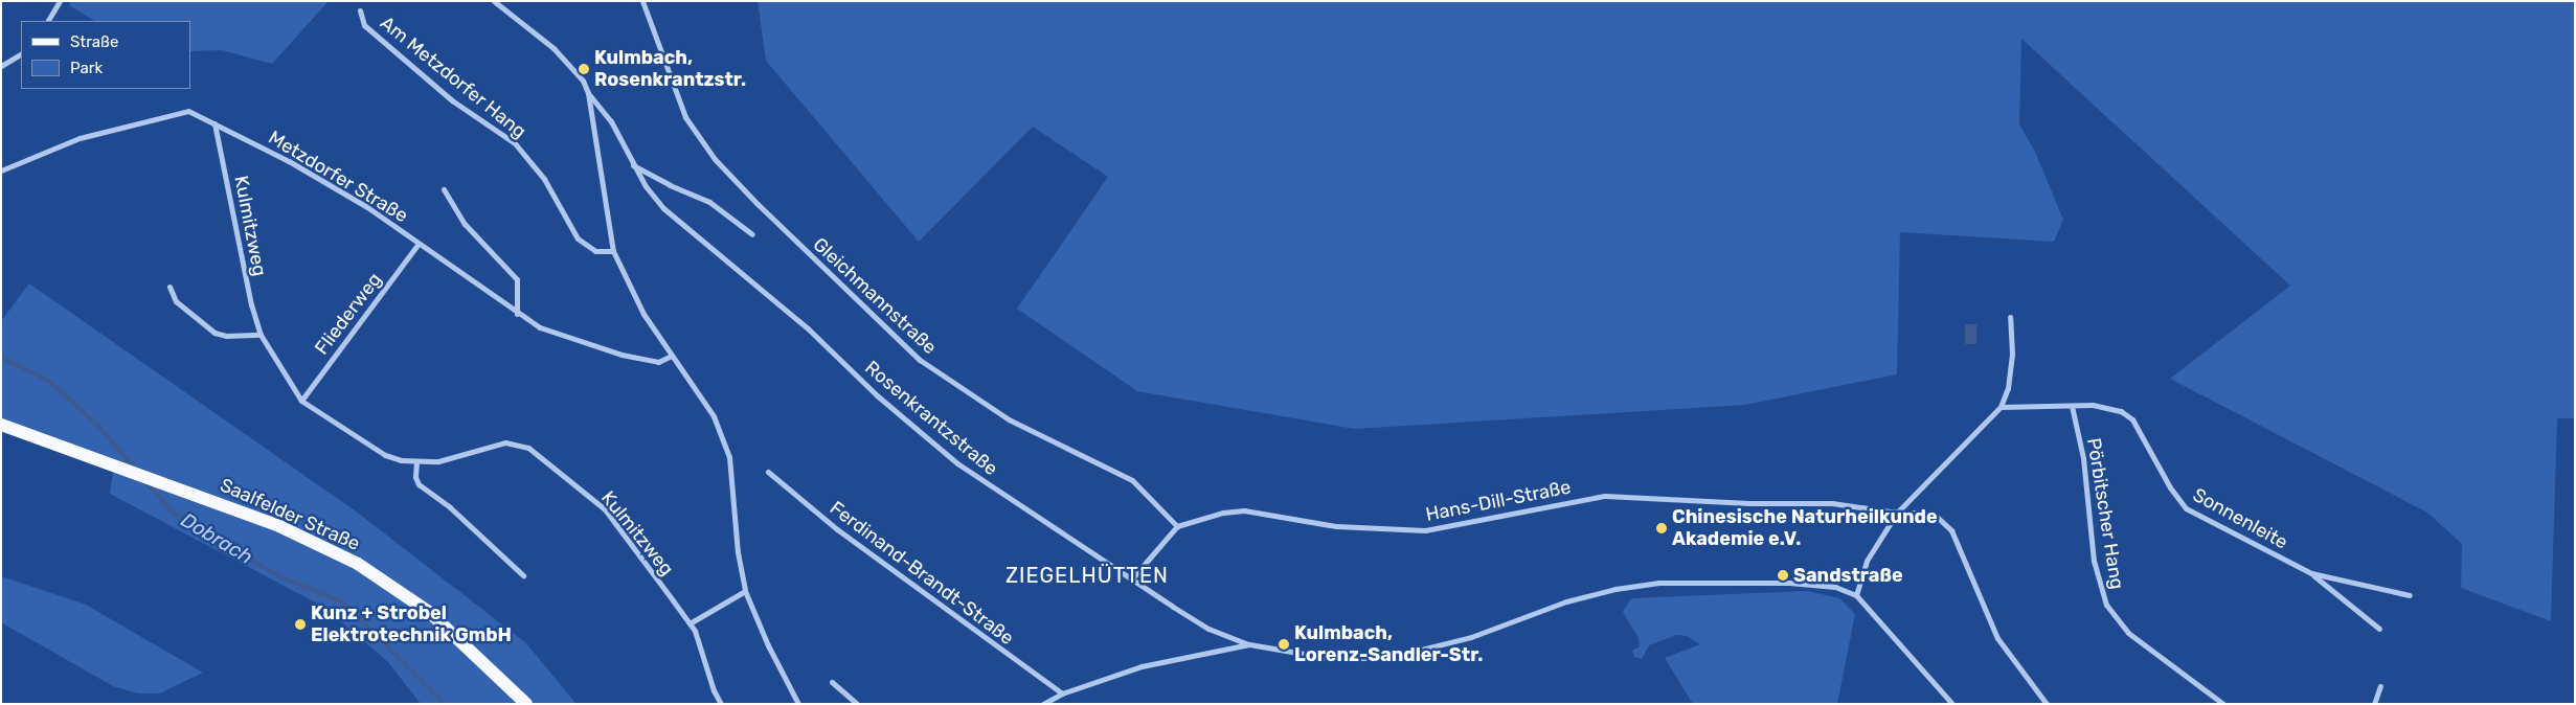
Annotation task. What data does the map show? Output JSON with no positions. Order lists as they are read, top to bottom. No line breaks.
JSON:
{"streets":{"main road":["Saalfelder Straße"],"street":["Am Metzdorfer Hang","Metzdorfer Straße","Kulmitzweg","Gleichmannstraße","Fliederweg","Rosenkrantzstraße","Hans-Dill-Straße","Pörbitscher Hang","Sonnenleite","Ferdinand-Brandt-Straße"]},"crossings":[["Metzdorfer Straße","Kulmitzweg"],["Metzdorfer Straße","Fliederweg"],["Kulmitzweg","Fliederweg"],["Gleichmannstraße","Hans-Dill-Straße"],["Pörbitscher Hang","Sonnenleite"]],"districts":["ZIEGELHÜTTEN"],"water":["Dobrach"],"places":["Kulmbach, Rosenkrantzstr.","Chinesische Naturheilkunde Akademie e.V.","Sandstraße","Kunz + Strobel Elektrotechnik GmbH","Kulmbach, Lorenz-Sandler-Str."],"legend":["Straße","Park"]}
